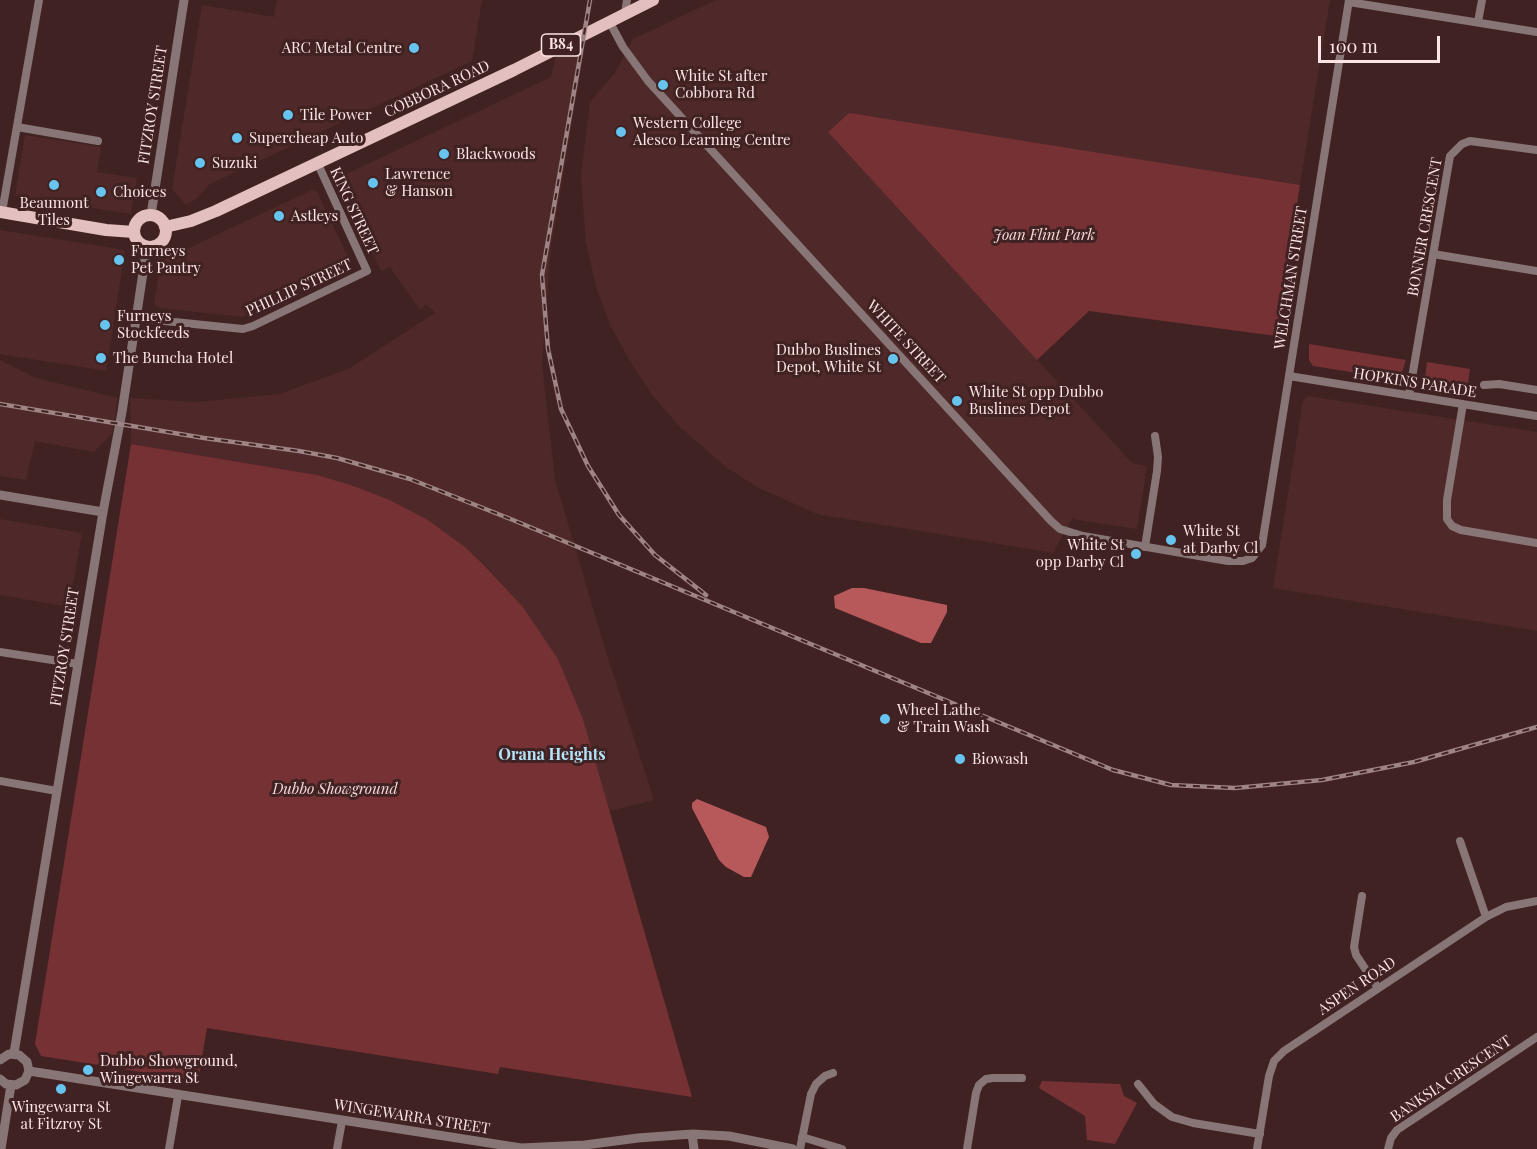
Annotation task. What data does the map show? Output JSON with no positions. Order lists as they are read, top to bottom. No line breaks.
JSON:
{"streets":{"main road":["B84","COBBORA ROAD"],"street":["FITZROY STREET","KING STREET","BONNER CRESCENT","WELCHMAN STREET","PHILLIP STREET","WHITE STREET","HOPKINS PARADE","ASPEN ROAD","BANKSIA CRESCENT","WINGEWARRA STREET"]},"crossings":[["COBBORA ROAD","FITZROY STREET"],["COBBORA ROAD","KING STREET"],["COBBORA ROAD","WHITE STREET"],["FITZROY STREET","PHILLIP STREET"],["KING STREET","PHILLIP STREET"],["BONNER CRESCENT","HOPKINS PARADE"],["WELCHMAN STREET","WHITE STREET"],["WELCHMAN STREET","HOPKINS PARADE"]],"districts":["Orana Heights"],"parks":["Joan Flint Park","Dubbo Showground"],"places":["ARC Metal Centre","White St after Cobbora Rd","Tile Power","Western College Alesco Learning Centre","Supercheap Auto","Blackwoods","Suzuki","Lawrence & Hanson","Beaumont Tiles","Choices","Astleys","Furneys Pet Pantry","Furneys Stockfeeds","The Buncha Hotel","Dubbo Buslines Depot, White St","White St opp Dubbo Buslines Depot","White St at Darby Cl","White St opp Darby Cl","Wheel Lathe & Train Wash","Biowash","Dubbo Showground, Wingewarra St","Wingewarra St at Fitzroy St"],"scale_bar":"100 m"}
